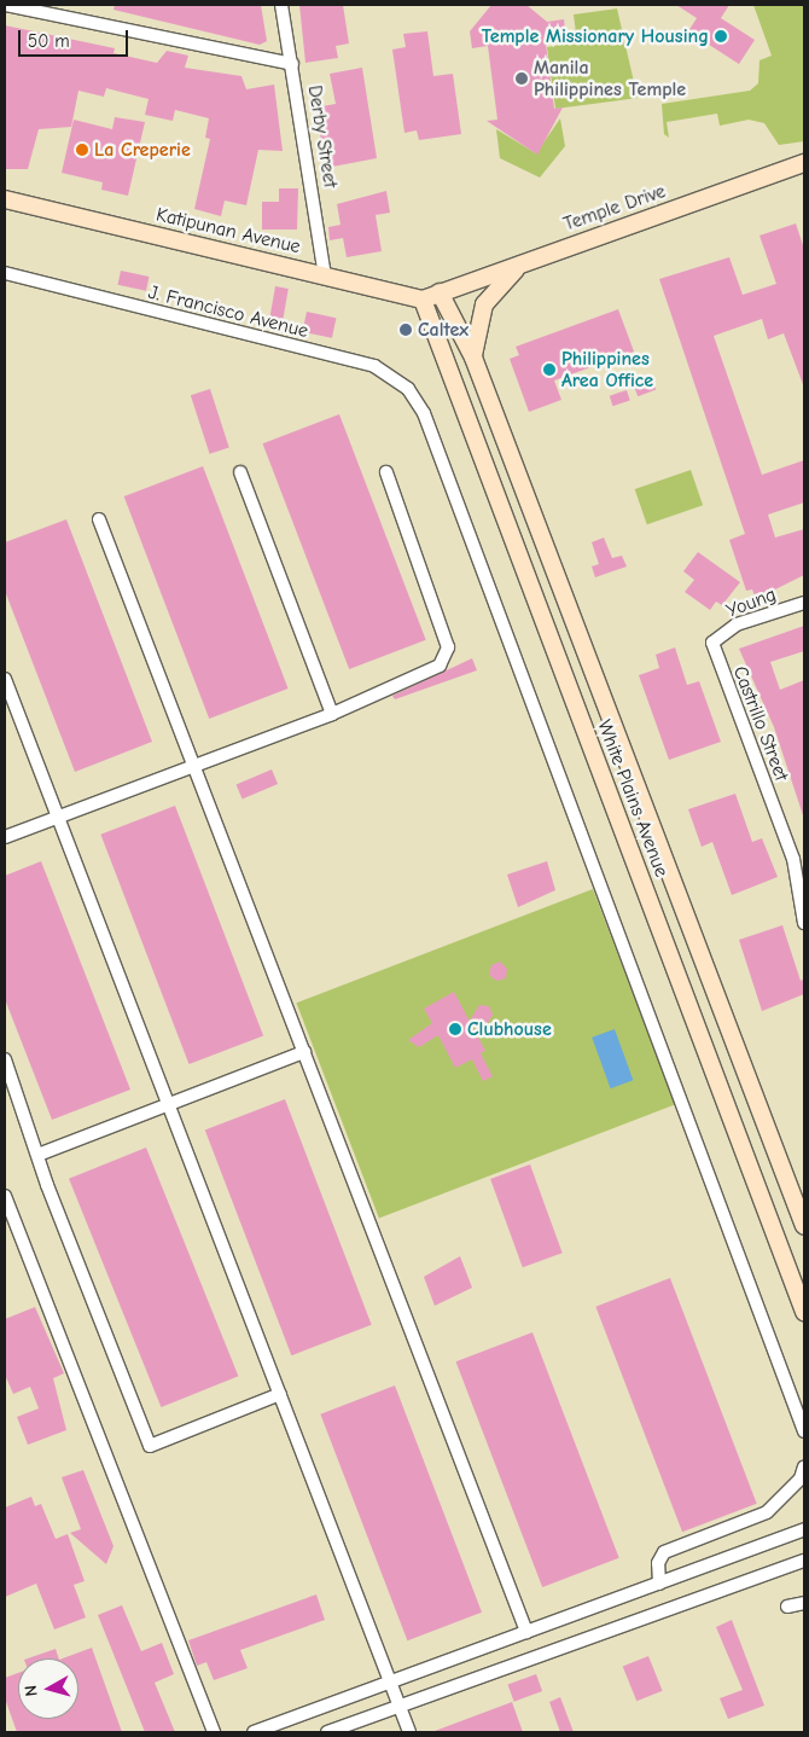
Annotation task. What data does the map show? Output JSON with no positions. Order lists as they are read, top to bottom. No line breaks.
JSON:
{"streets":{"street":["Derby Street","Temple Drive","Katipunan Avenue","J. Francisco Avenue","Young","Castrillo Street","White Plains Avenue"]},"crossings":[["Derby Street","Katipunan Avenue"],["Temple Drive","White Plains Avenue"],["Katipunan Avenue","White Plains Avenue"],["Young","Castrillo Street"]],"places":["Temple Missionary Housing","Manila Philippines Temple","La Creperie","Caltex","Philippines Area Office","Clubhouse"],"scale_bar":"50 m","north":"left"}
